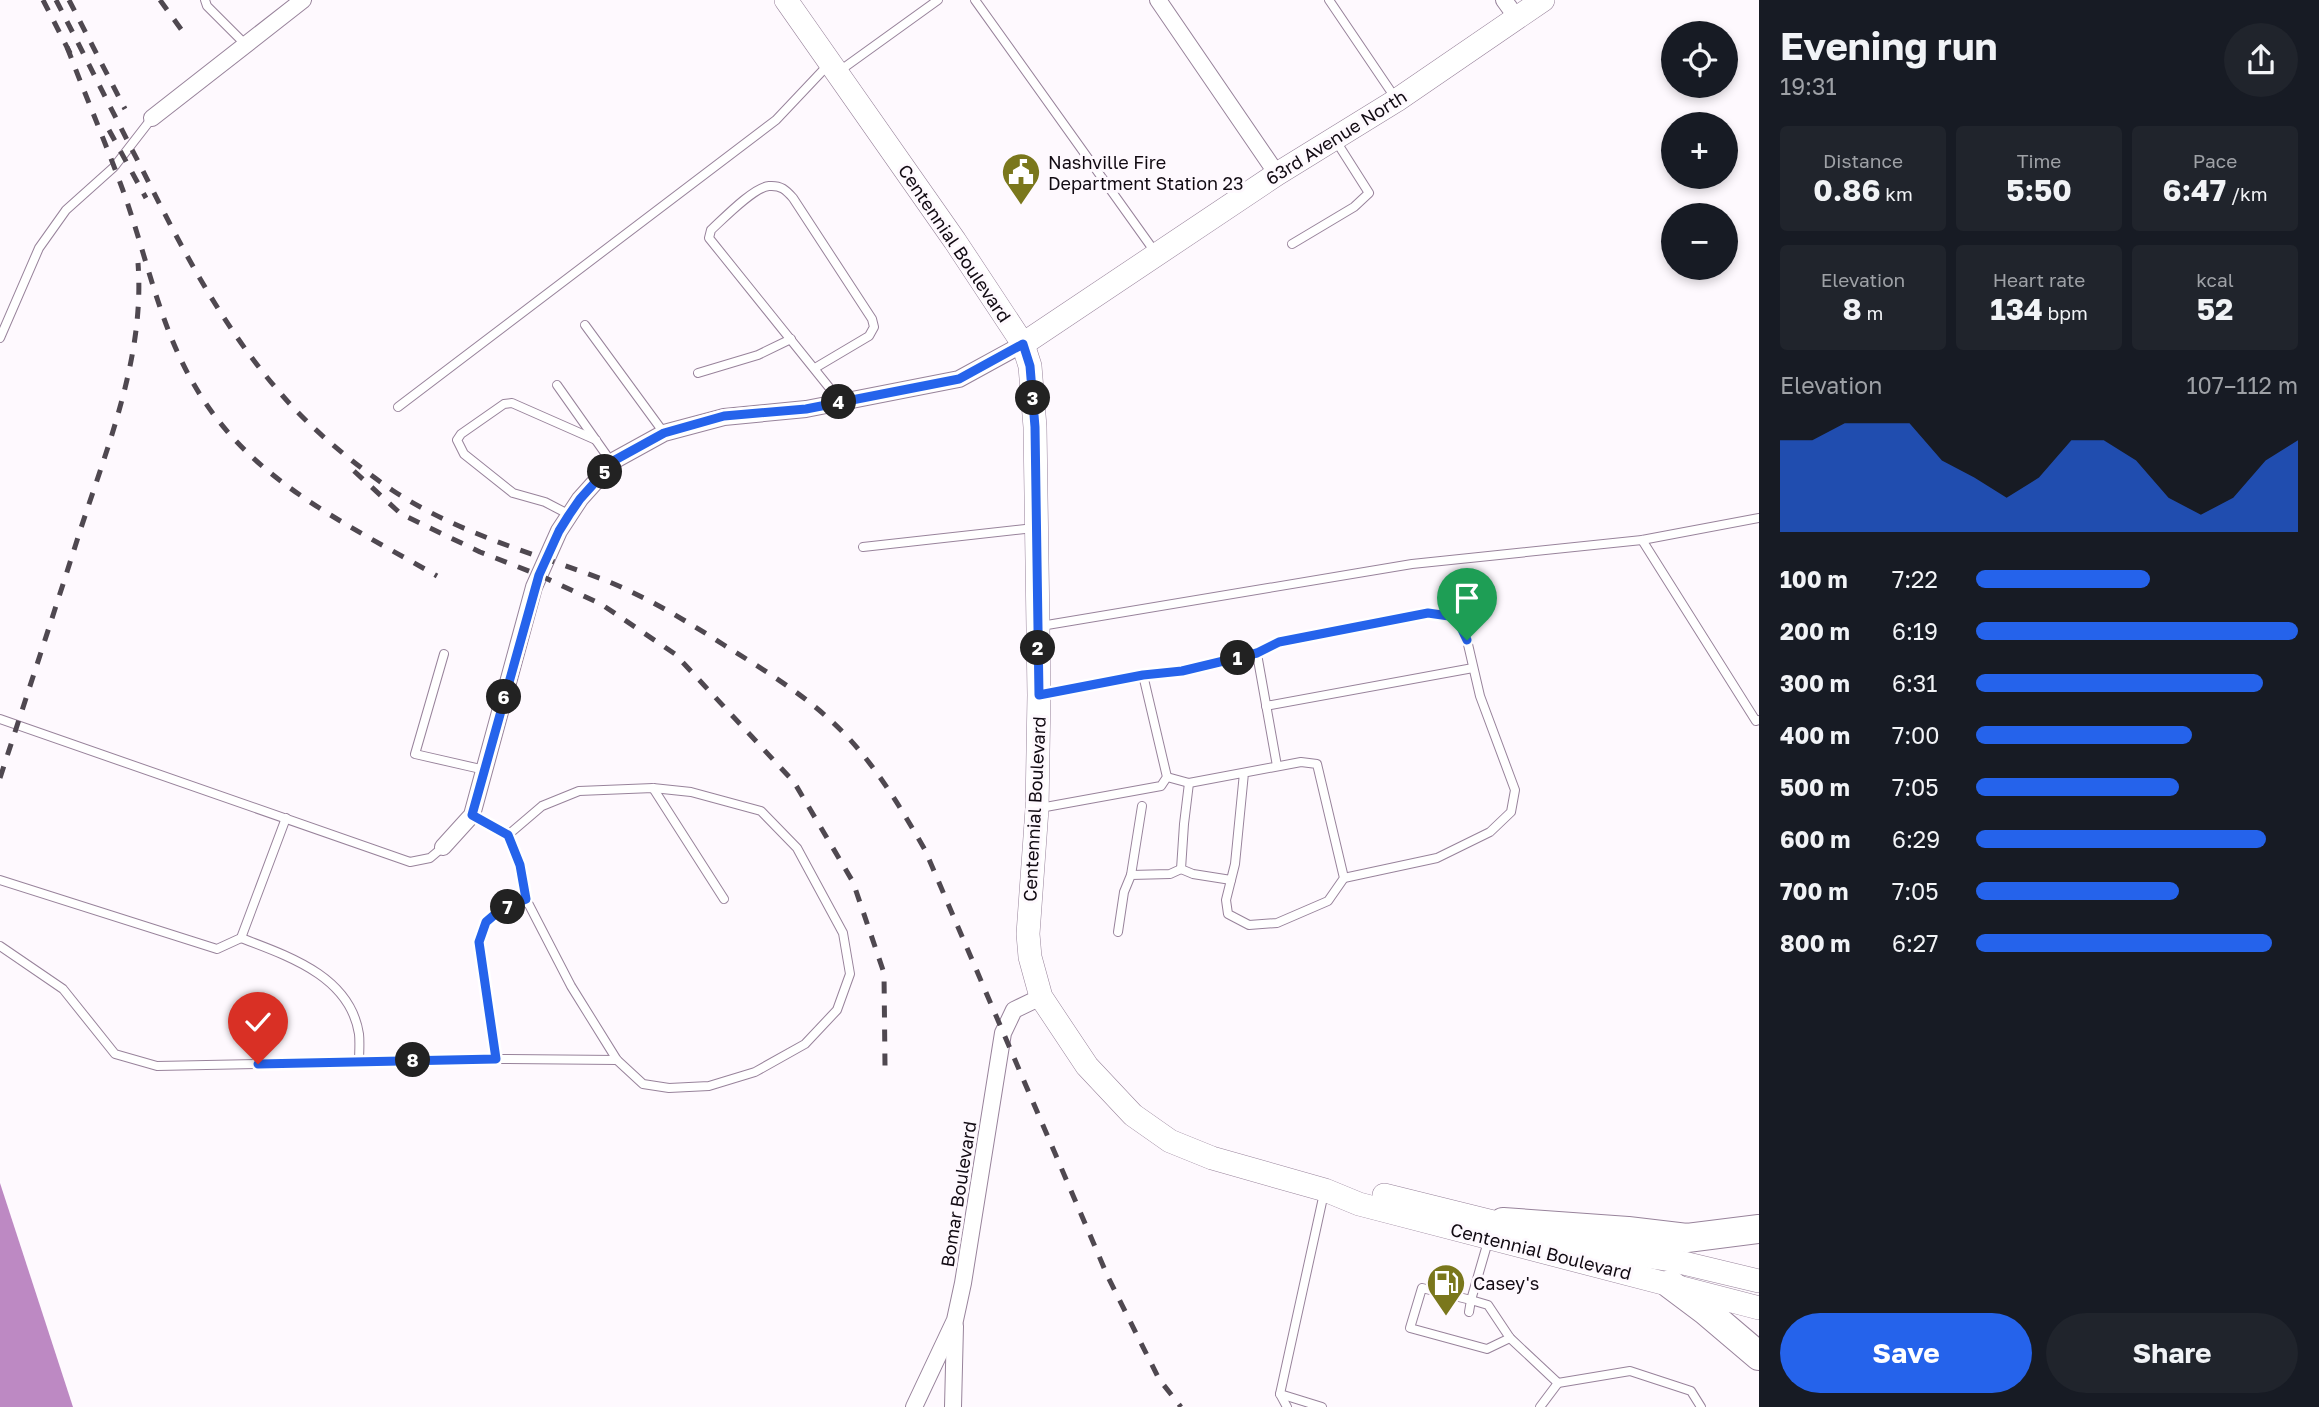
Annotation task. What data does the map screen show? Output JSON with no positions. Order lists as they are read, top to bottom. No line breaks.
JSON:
{"streets":{"main road":["63rd Avenue North","Centennial Boulevard"],"street":["Bomar Boulevard"]},"crossings":[["63rd Avenue North","Centennial Boulevard"],["Centennial Boulevard","Bomar Boulevard"]],"places":{"public building":["Nashville Fire Department Station 23"],"fuel station":["Casey's"]},"page":{"heading":["Evening run","19:31"],"map_buttons":["+","−"],"stats":[["Distance","0.86 km"],["Time","5:50"],["Pace","6:47 /km"],["Elevation","8 m"],["Heart rate","134 bpm"],["kcal","52"]],"chart":["Elevation","107–112 m"],"pins":["3","4","5","2","1","6","7","8"],"list":[{"name":"100 m","note":"7:22"},{"name":"200 m","note":"6:19"},{"name":"300 m","note":"6:31"},{"name":"400 m","note":"7:00"},{"name":"500 m","note":"7:05"},{"name":"600 m","note":"6:29"},{"name":"700 m","note":"7:05"},{"name":"800 m","note":"6:27"}],"buttons":["Save","Share"]}}
